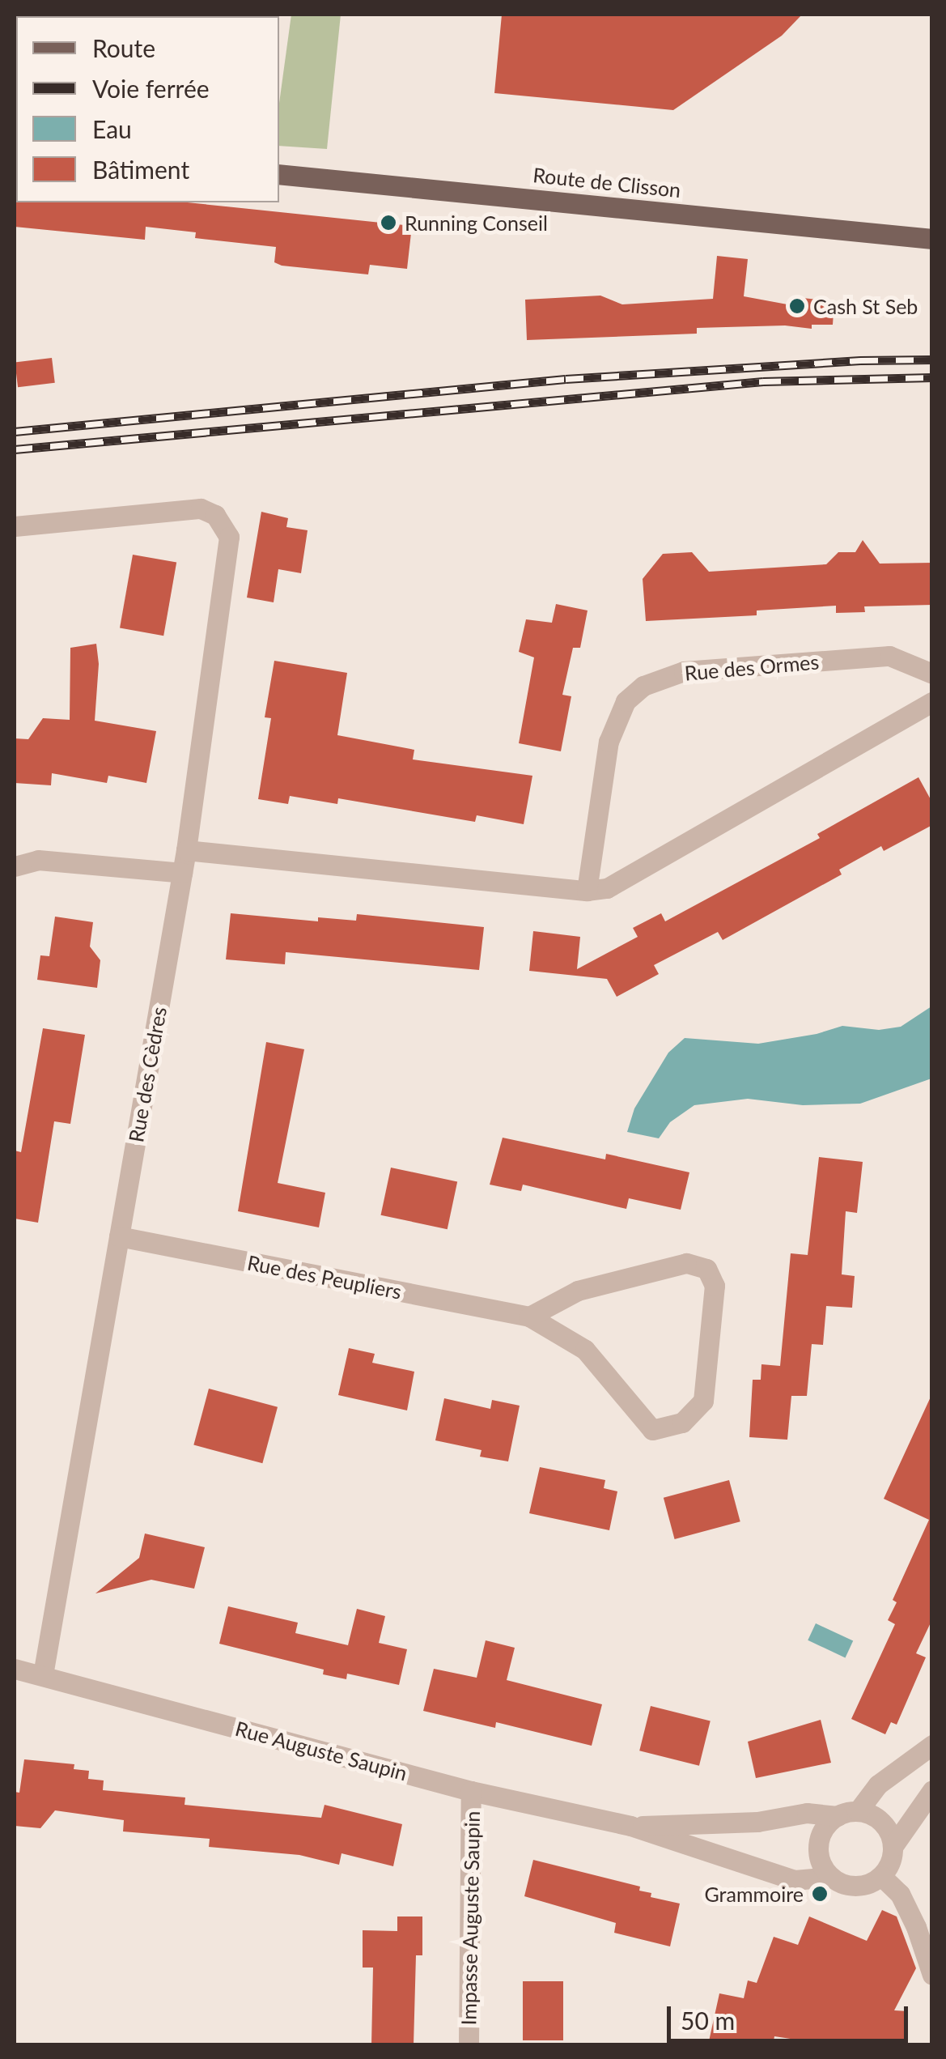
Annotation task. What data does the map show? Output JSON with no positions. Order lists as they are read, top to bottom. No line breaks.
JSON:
{"streets":{"main road":["Route de Clisson"],"street":["Rue des Ormes","Rue des Cèdres","Rue des Peupliers","Rue Auguste Saupin","Impasse Auguste Saupin"]},"crossings":[["Rue des Cèdres","Rue des Peupliers"],["Rue des Cèdres","Rue Auguste Saupin"],["Rue Auguste Saupin","Impasse Auguste Saupin"]],"places":["Running Conseil","Cash St Seb","Grammoire"],"legend":["Route","Voie ferrée","Eau","Bâtiment"],"scale_bar":"50 m"}
